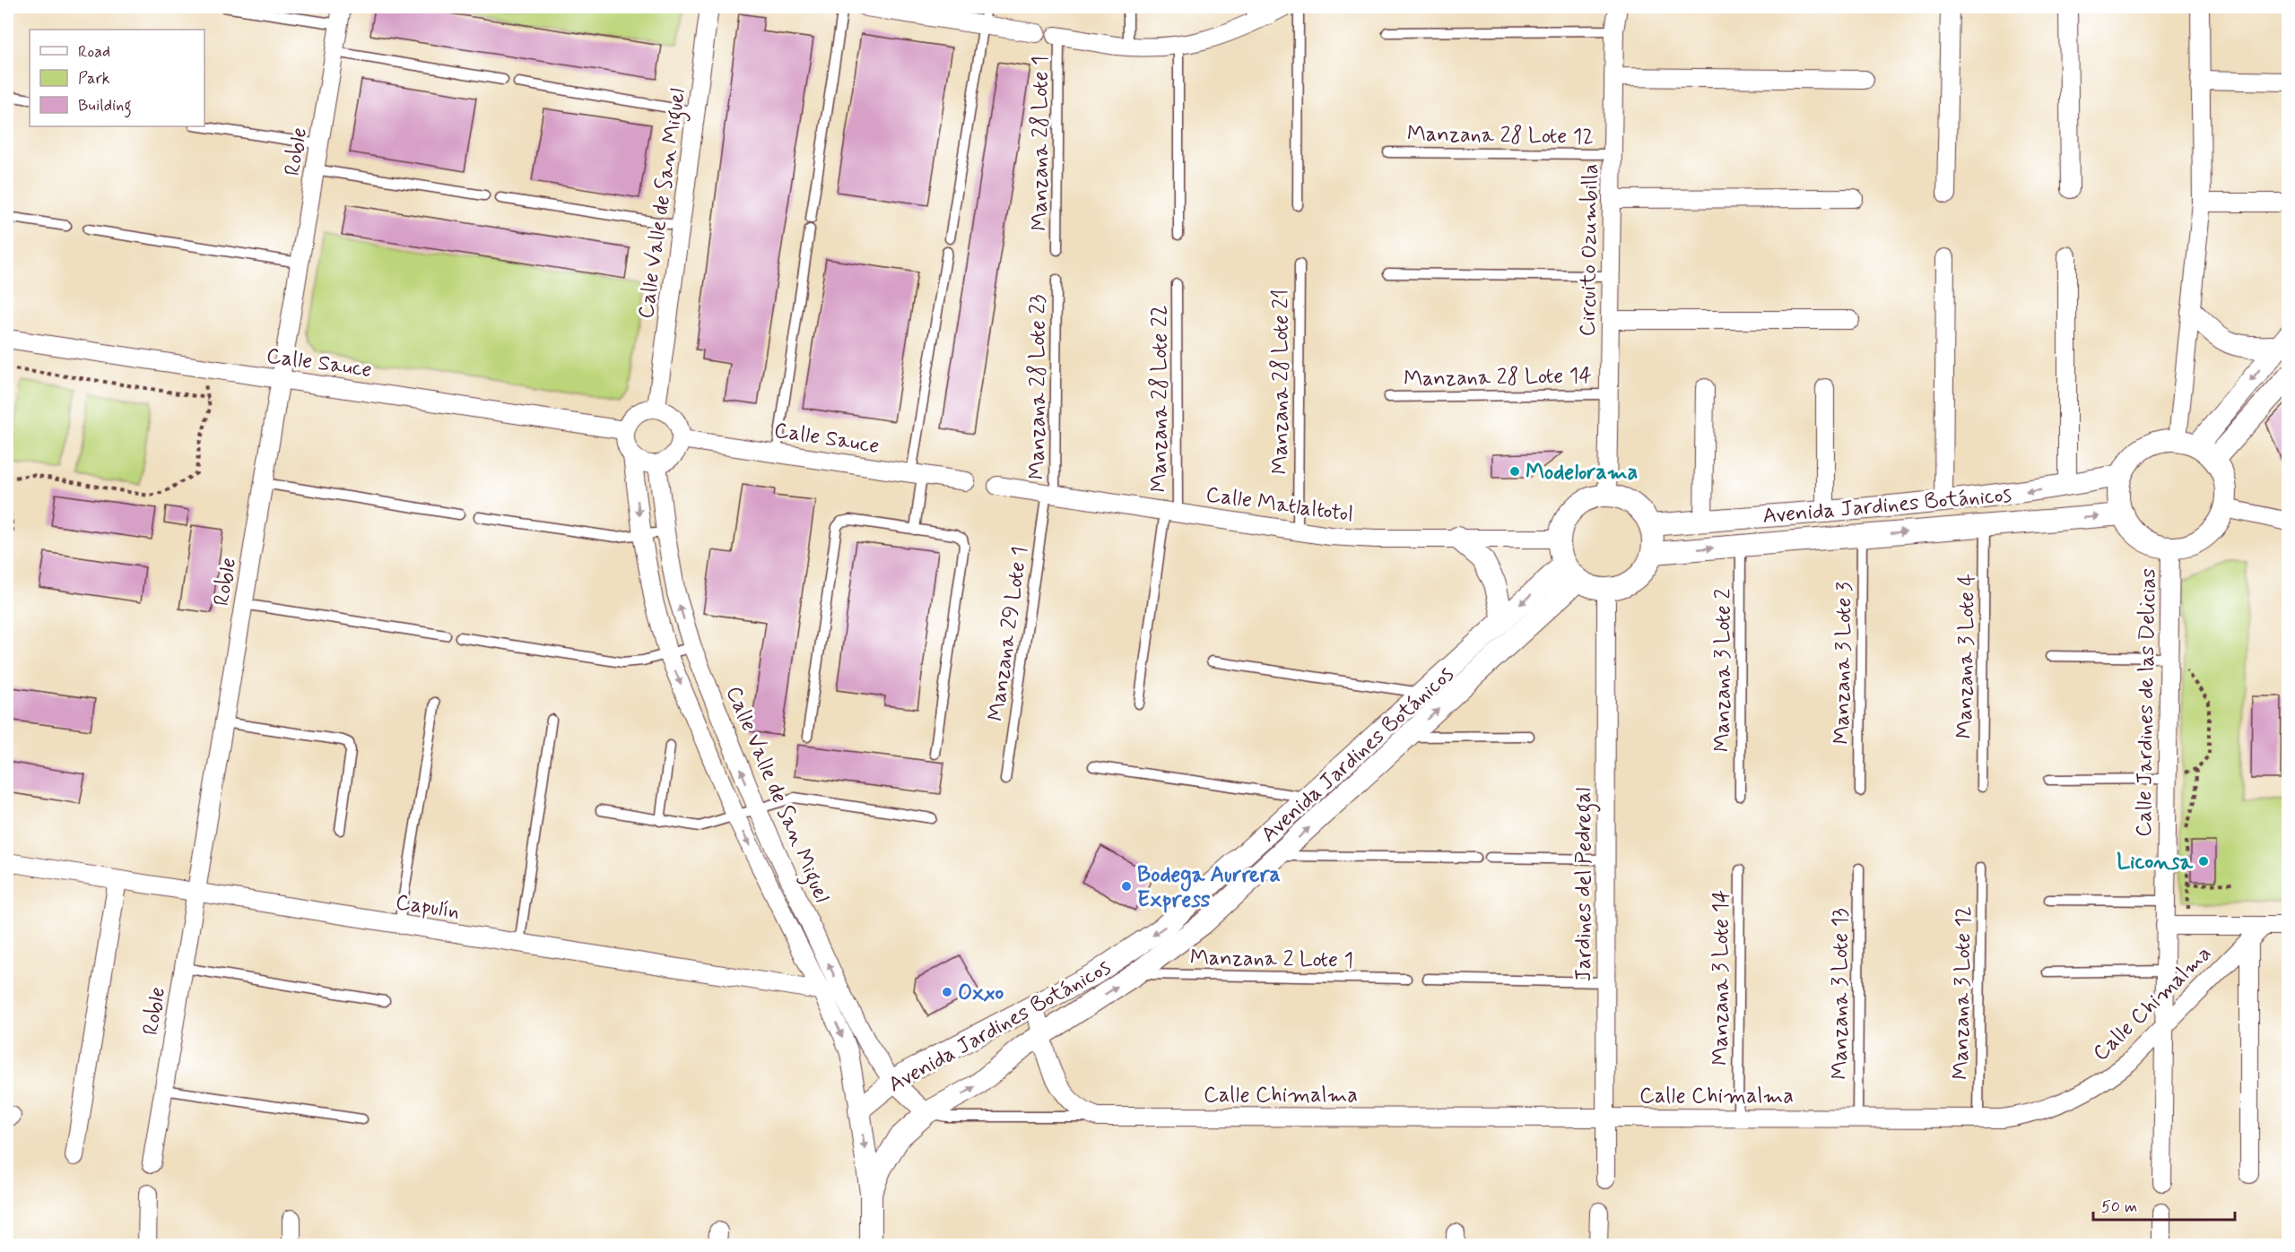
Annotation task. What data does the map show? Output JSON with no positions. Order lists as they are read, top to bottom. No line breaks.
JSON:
{"streets":{"street":["Roble","Calle Valle de San Miguel","Circuito Ozumbilla","Calle Sauce","Calle Matlaltotol","Avenida Jardines Botánicos","Calle Jardines de las Delicias","Jardines del Pedregal","Capulín","Calle Chimalma"],"lane":["Manzana 28 Lote 12","Manzana 28 Lote 1","Manzana 28 Lote 14","Manzana 28 Lote 21","Manzana 28 Lote 23","Manzana 28 Lote 22","Manzana 29 Lote 1","Manzana 3 Lote 4","Manzana 3 Lote 3","Manzana 3 Lote 2","Manzana 2 Lote 1","Manzana 3 Lote 14","Manzana 3 Lote 12","Manzana 3 Lote 13"]},"crossings":[["Manzana 28 Lote 12","Circuito Ozumbilla"],["Roble","Calle Sauce"],["Roble","Capulín"],["Calle Valle de San Miguel","Calle Sauce"],["Calle Valle de San Miguel","Avenida Jardines Botánicos"],["Calle Valle de San Miguel","Capulín"],["Calle Valle de San Miguel","Calle Chimalma"],["Circuito Ozumbilla","Manzana 28 Lote 14"],["Circuito Ozumbilla","Calle Matlaltotol"],["Circuito Ozumbilla","Avenida Jardines Botánicos"],["Circuito Ozumbilla","Jardines del Pedregal"],["Manzana 28 Lote 21","Calle Matlaltotol"],["Manzana 28 Lote 23","Calle Matlaltotol"],["Manzana 28 Lote 23","Manzana 29 Lote 1"],["Manzana 28 Lote 22","Calle Matlaltotol"],["Calle Matlaltotol","Avenida Jardines Botánicos"],["Calle Matlaltotol","Manzana 29 Lote 1"],["Calle Matlaltotol","Jardines del Pedregal"],["Avenida Jardines Botánicos","Manzana 3 Lote 4"],["Avenida Jardines Botánicos","Manzana 3 Lote 3"],["Avenida Jardines Botánicos","Manzana 3 Lote 2"],["Avenida Jardines Botánicos","Calle Jardines de las Delicias"],["Avenida Jardines Botánicos","Jardines del Pedregal"],["Avenida Jardines Botánicos","Manzana 2 Lote 1"],["Avenida Jardines Botánicos","Calle Chimalma"],["Calle Jardines de las Delicias","Calle Chimalma"],["Jardines del Pedregal","Calle Chimalma"],["Manzana 3 Lote 14","Calle Chimalma"],["Manzana 3 Lote 12","Calle Chimalma"],["Manzana 3 Lote 13","Calle Chimalma"]],"places":["Modelorama","Liconsa","Bodega Aurrera Express","Oxxo"],"legend":["Road","Park","Building"],"scale_bar":"50 m"}
